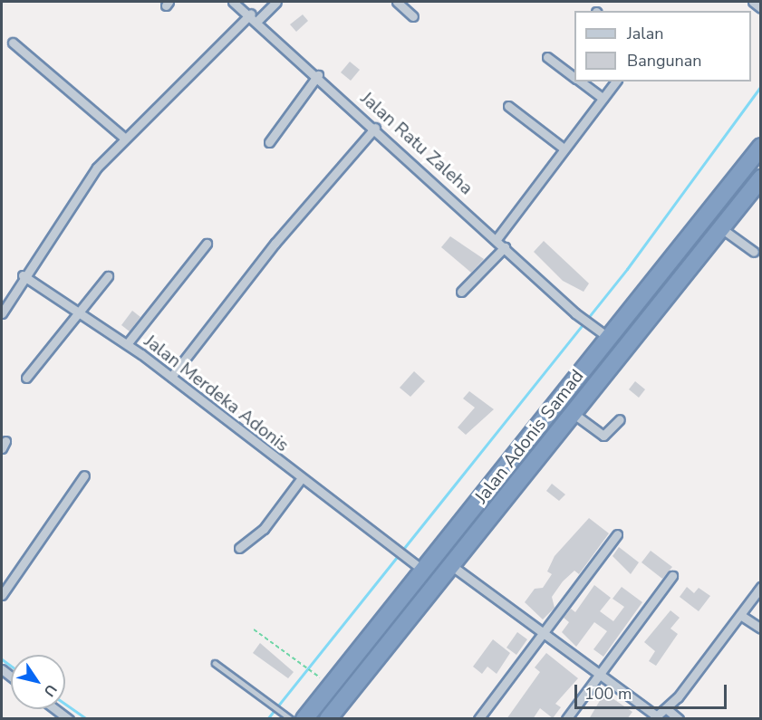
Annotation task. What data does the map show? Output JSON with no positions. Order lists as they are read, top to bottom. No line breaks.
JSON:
{"streets":{"highway":["Jalan Adonis Samad"],"street":["Jalan Ratu Zaleha","Jalan Merdeka Adonis"]},"legend":["Jalan","Bangunan"],"scale_bar":"100 m","north":"bottom right"}
